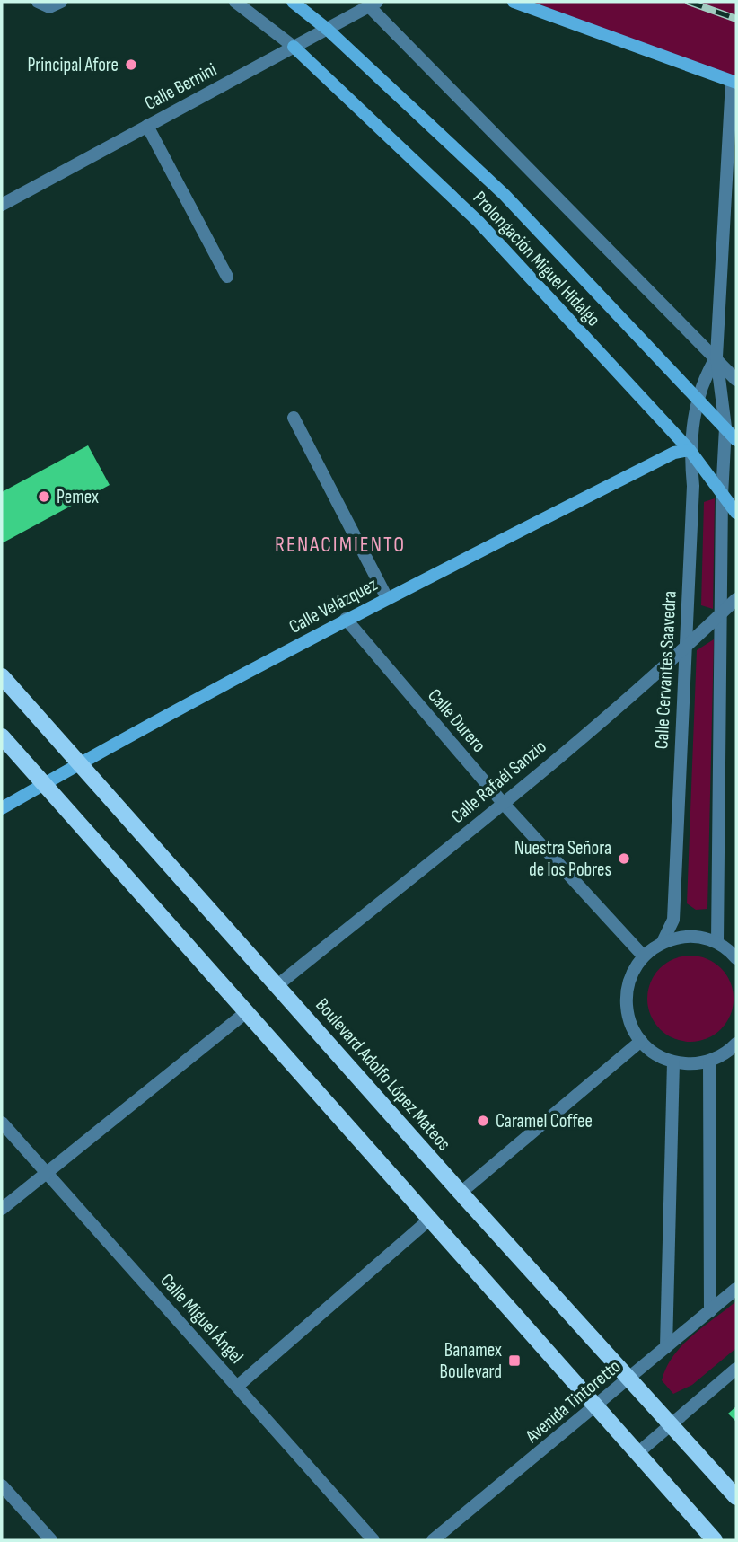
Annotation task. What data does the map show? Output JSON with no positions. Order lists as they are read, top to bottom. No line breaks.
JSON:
{"streets":{"main road":["Boulevard Adolfo López Mateos"],"street":["Calle Bernini","Prolongación Miguel Hidalgo","Calle Velázquez","Calle Cervantes Saavedra","Calle Durero","Calle Rafaél Sanzio","Calle Miguel Ángel","Avenida Tintoretto"]},"crossings":[["Calle Bernini","Prolongación Miguel Hidalgo"],["Prolongación Miguel Hidalgo","Calle Velázquez"],["Prolongación Miguel Hidalgo","Calle Cervantes Saavedra"],["Calle Velázquez","Calle Cervantes Saavedra"],["Calle Velázquez","Calle Durero"],["Calle Velázquez","Boulevard Adolfo López Mateos"],["Calle Cervantes Saavedra","Calle Rafaél Sanzio"],["Calle Durero","Calle Rafaél Sanzio"],["Calle Rafaél Sanzio","Boulevard Adolfo López Mateos"],["Boulevard Adolfo López Mateos","Avenida Tintoretto"]],"districts":["RENACIMIENTO"],"places":{"other":["Principal Afore","Pemex","Nuestra Señora de los Pobres","Caramel Coffee"],"transit":["Banamex Boulevard"]}}
